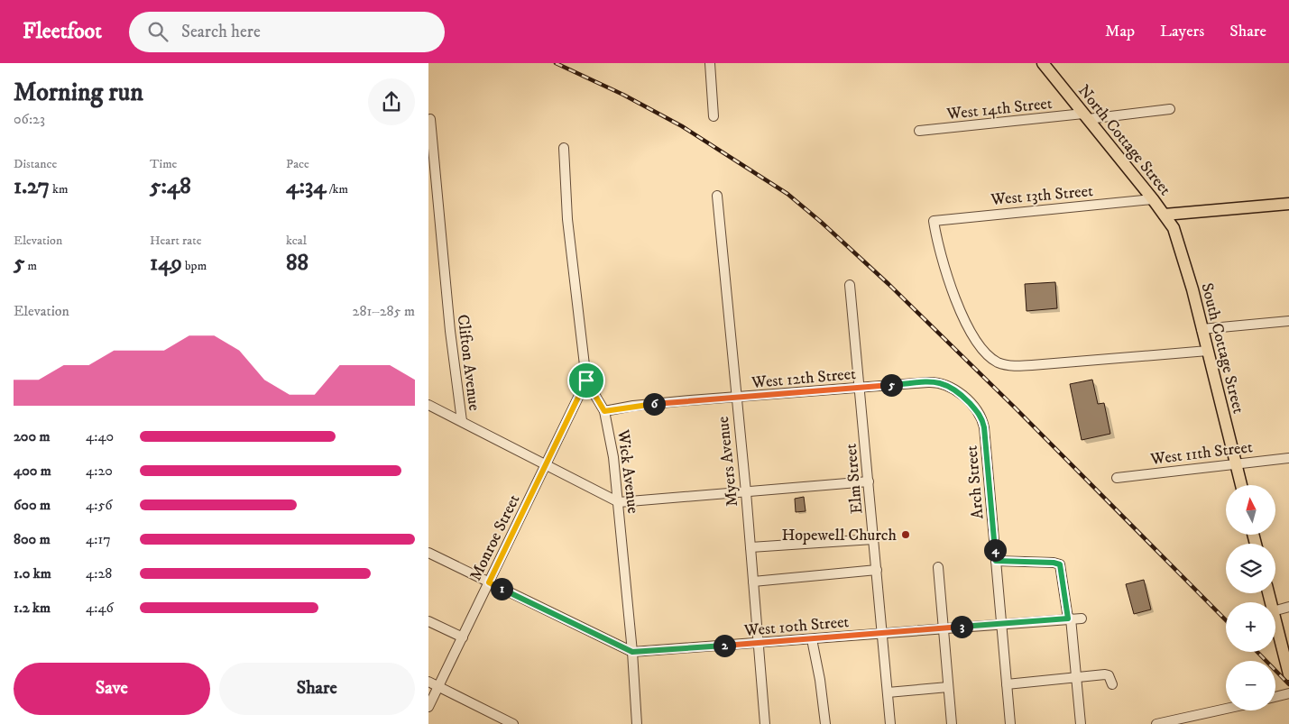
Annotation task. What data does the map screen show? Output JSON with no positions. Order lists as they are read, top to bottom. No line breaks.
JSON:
{"streets":{"main road":["North Cottage Street","South Cottage Street"],"street":["West 14th Street","West 13th Street","Clifton Avenue","West 12th Street","West 11th Street","Myers Avenue","Wick Avenue","Elm Street","Arch Street","Monroe Street","West 10th Street"]},"crossings":[["West 14th Street","North Cottage Street"],["North Cottage Street","West 13th Street"],["North Cottage Street","South Cottage Street"],["West 13th Street","South Cottage Street"],["South Cottage Street","West 11th Street"],["West 12th Street","Myers Avenue"],["West 12th Street","Wick Avenue"],["West 12th Street","Elm Street"],["West 12th Street","Arch Street"],["Myers Avenue","West 10th Street"],["Wick Avenue","Monroe Street"],["Wick Avenue","West 10th Street"],["Elm Street","West 10th Street"],["Arch Street","West 10th Street"],["Monroe Street","West 10th Street"]],"places":["Hopewell Church"],"north":"top","page":{"header":"Fleetfoot","search":"Search here","nav":["Map","Layers","Share"],"heading":["Morning run","06:23"],"stats":[["Distance","1.27 km"],["Time","5:48"],["Pace","4:34 /km"],["Elevation","5 m"],["Heart rate","149 bpm"],["kcal","88"]],"chart":["Elevation","281–285 m"],"pins":["5","6","4","1","3","2"],"list":[{"name":"200 m","note":"4:40"},{"name":"400 m","note":"4:20"},{"name":"600 m","note":"4:56"},{"name":"800 m","note":"4:17"},{"name":"1.0 km","note":"4:28"},{"name":"1.2 km","note":"4:46"}],"map_buttons":["+","−"],"buttons":["Save","Share"]}}
